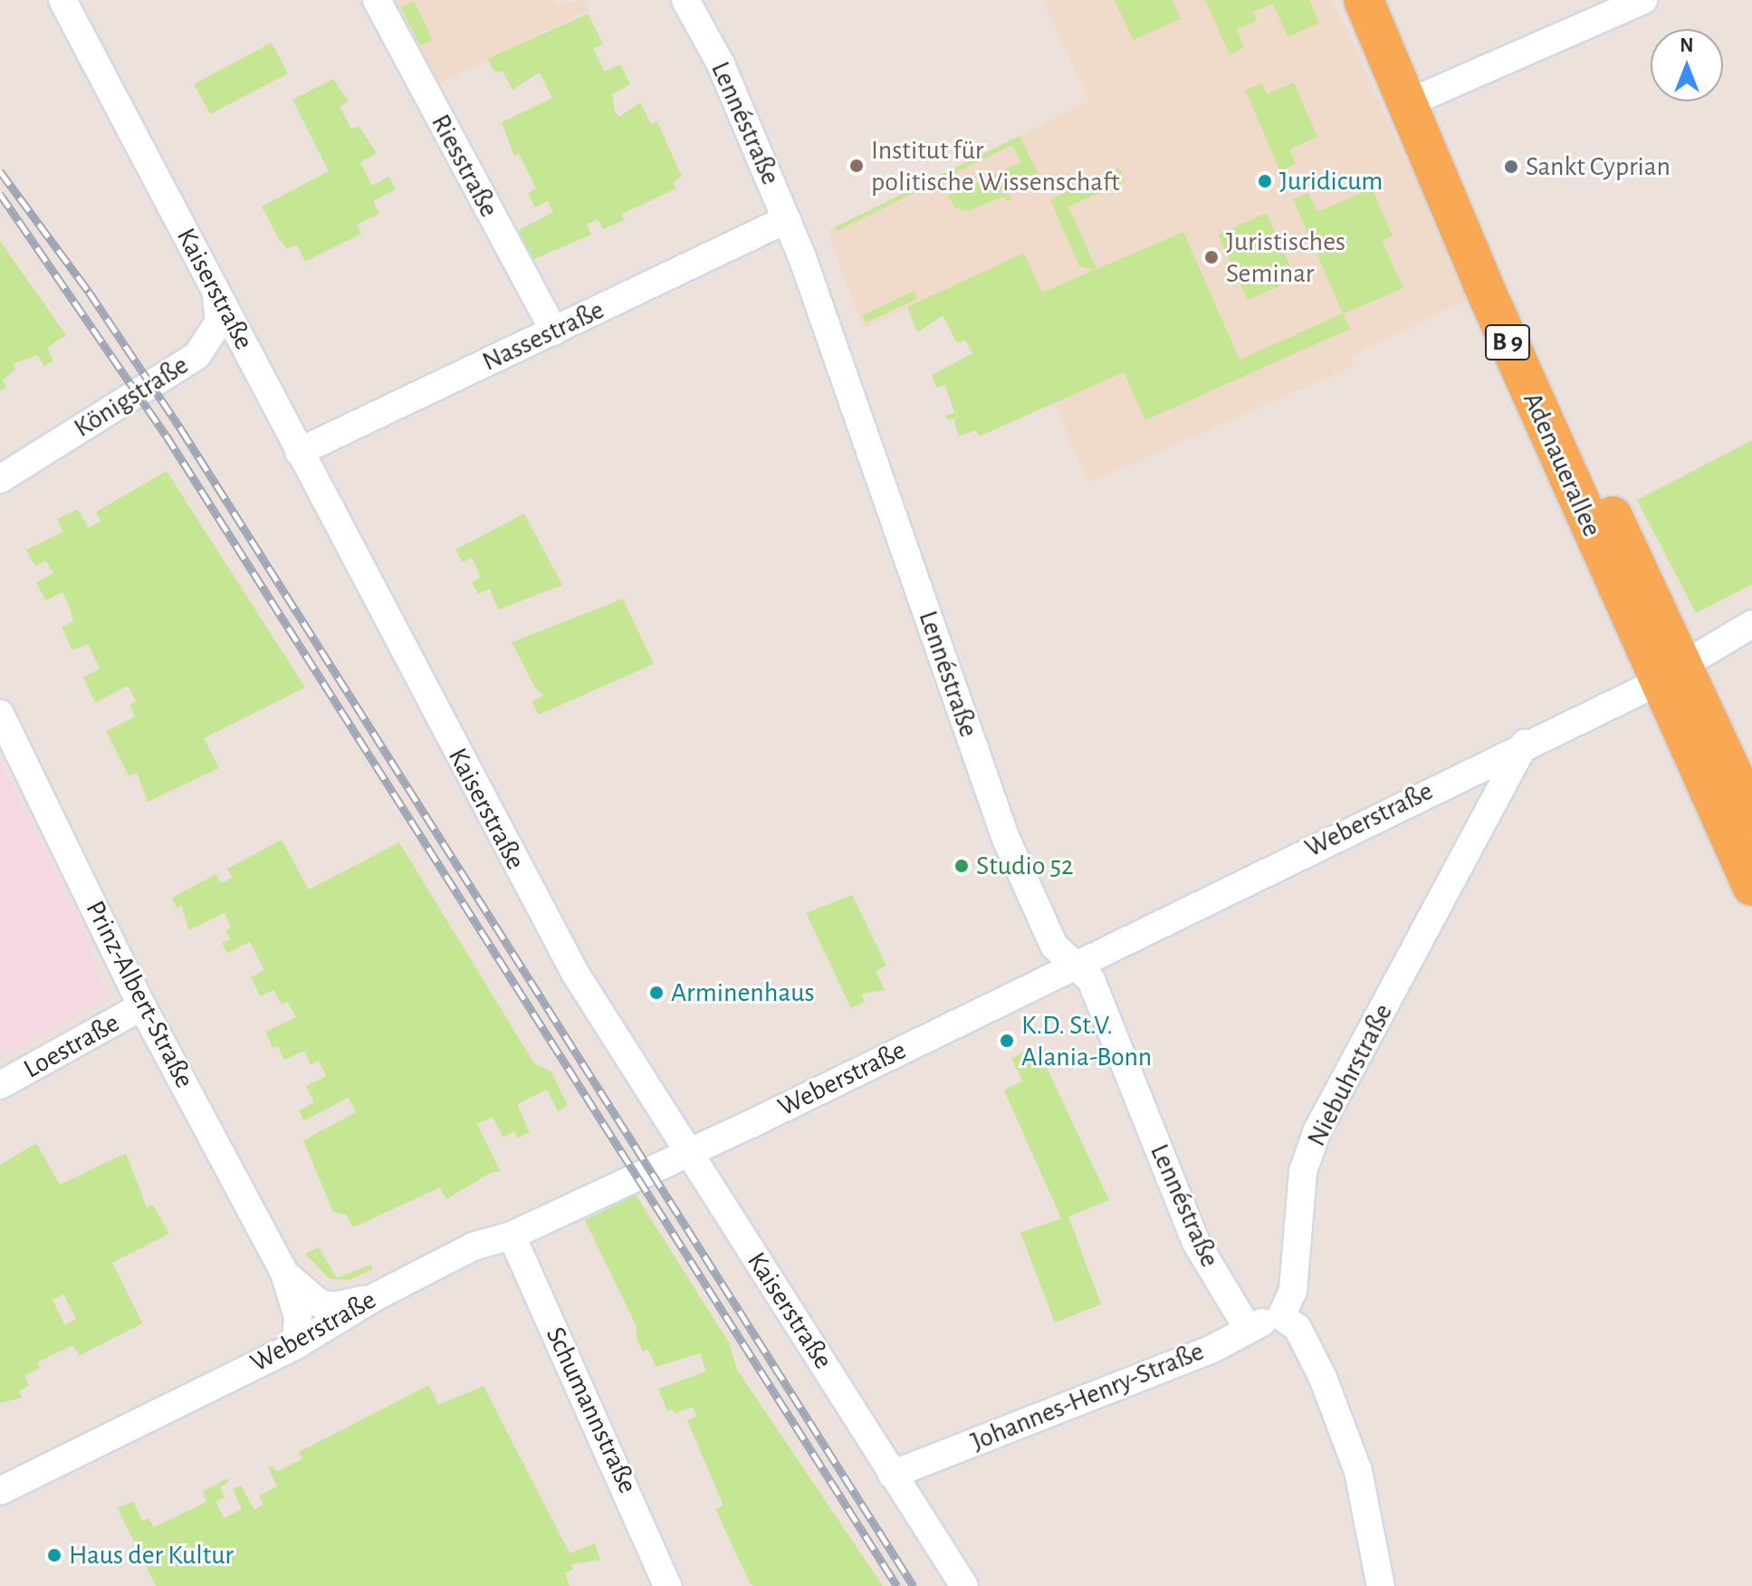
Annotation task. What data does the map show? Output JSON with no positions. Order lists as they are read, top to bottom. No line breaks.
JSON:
{"streets":{"main road":["B 9","Adenauerallee"],"street":["Lennéstraße","Riesstraße","Kaiserstraße","Nassestraße","Königstraße","Weberstraße","Prinz-Albert-Straße","Loestraße","Niebuhrstraße","Johannes-Henry-Straße","Schumannstraße"]},"crossings":[["Lennéstraße","Nassestraße"],["Lennéstraße","Weberstraße"],["Lennéstraße","Johannes-Henry-Straße"],["Riesstraße","Nassestraße"],["Kaiserstraße","Nassestraße"],["Kaiserstraße","Königstraße"],["Kaiserstraße","Weberstraße"],["Kaiserstraße","Johannes-Henry-Straße"],["Adenauerallee","Weberstraße"],["Weberstraße","Prinz-Albert-Straße"],["Weberstraße","Niebuhrstraße"],["Weberstraße","Schumannstraße"],["Prinz-Albert-Straße","Loestraße"],["Niebuhrstraße","Johannes-Henry-Straße"]],"places":["Institut für politische Wissenschaft","Sankt Cyprian","Juridicum","Juristisches Seminar","Studio 52","Arminenhaus","K.D. St.V. Alania-Bonn","Haus der Kultur"],"north":"top"}
